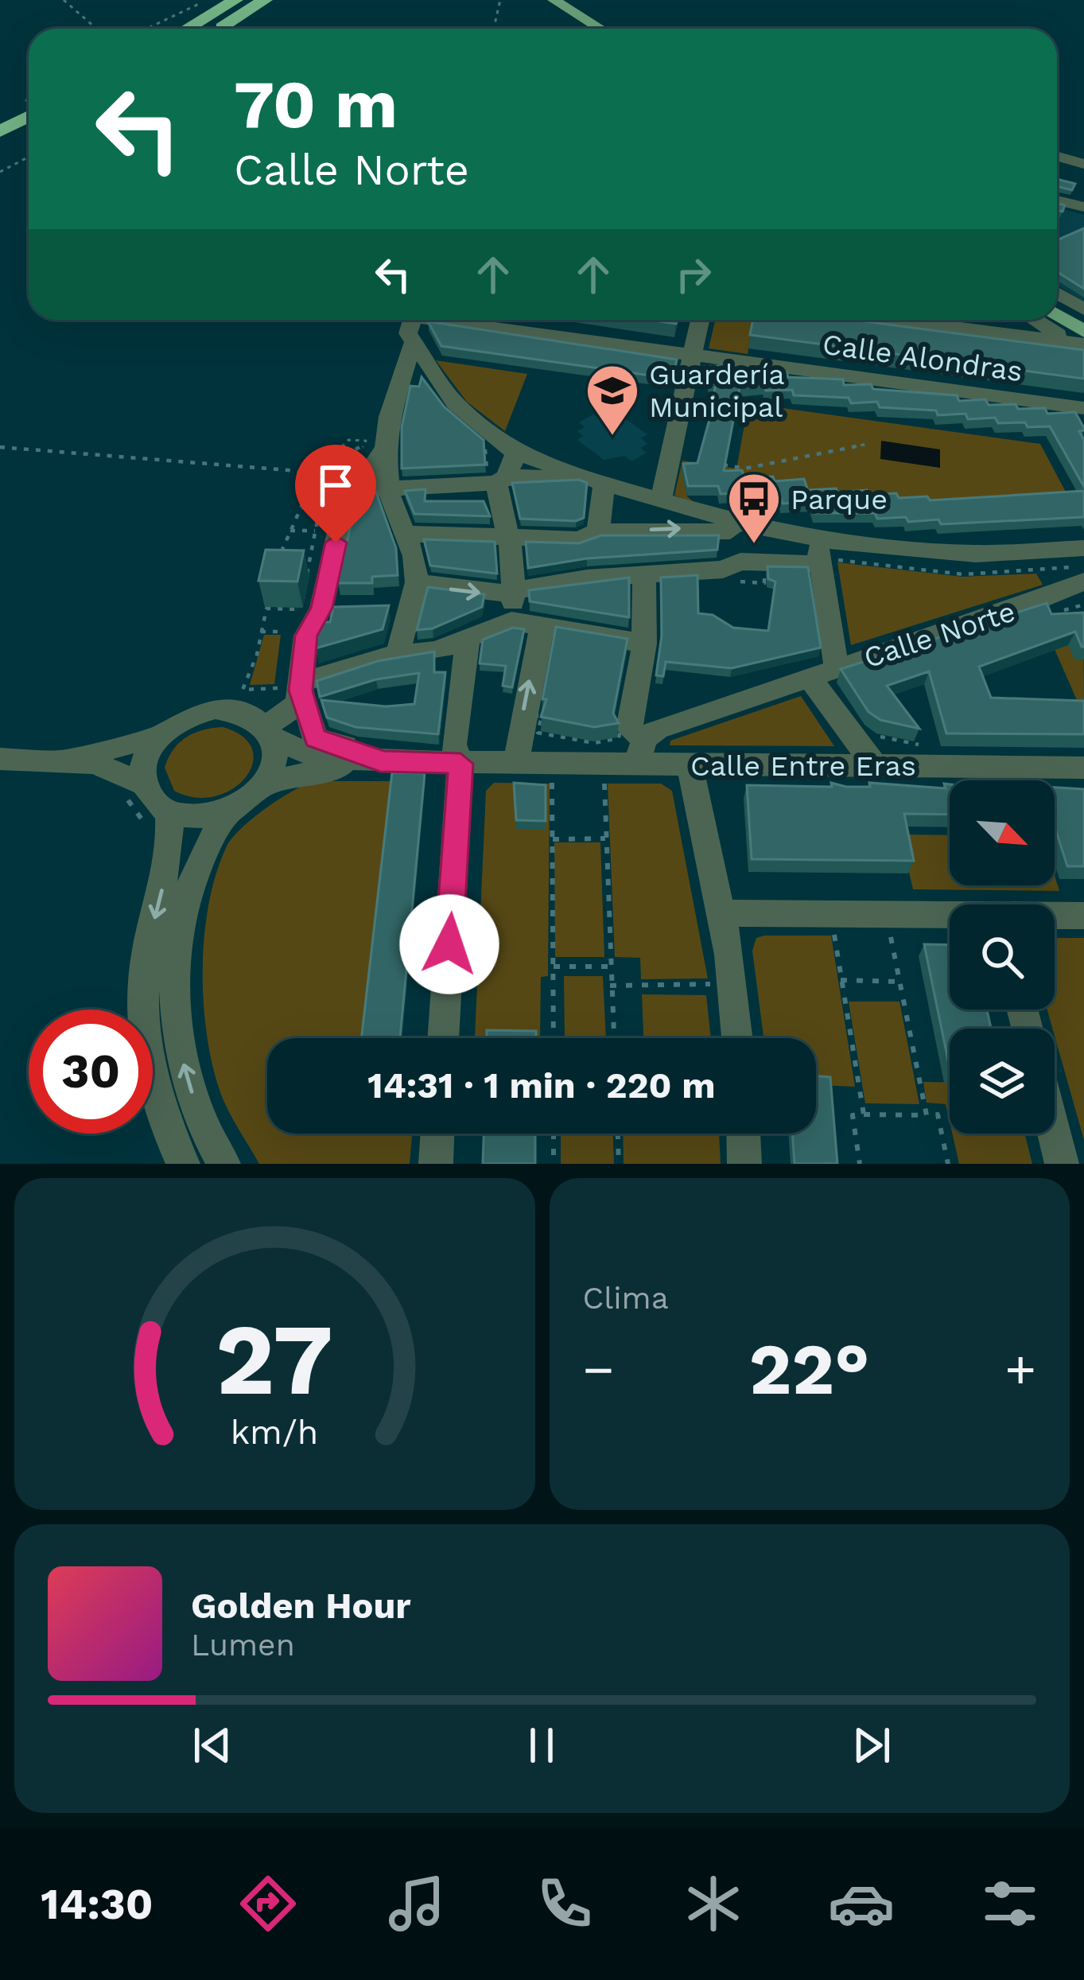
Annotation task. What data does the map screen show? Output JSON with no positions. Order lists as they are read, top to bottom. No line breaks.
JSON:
{"streets":{"street":["Calle Alondras","Calle Norte","Calle Entre Eras"]},"crossings":[["Calle Norte","Calle Entre Eras"]],"places":{"school or university":["Guardería Municipal"],"bus stop":["Parque"]},"north":"bottom right","page":{"turn":["70 m","Calle Norte"],"limit":"30","trip":"14:31 · 1 min · 220 m","tile":"Clima","heat":["−","22°","+"],"song":["Golden Hour","Lumen"],"tabs":"14:30","gauge":["27","km/h"]}}
